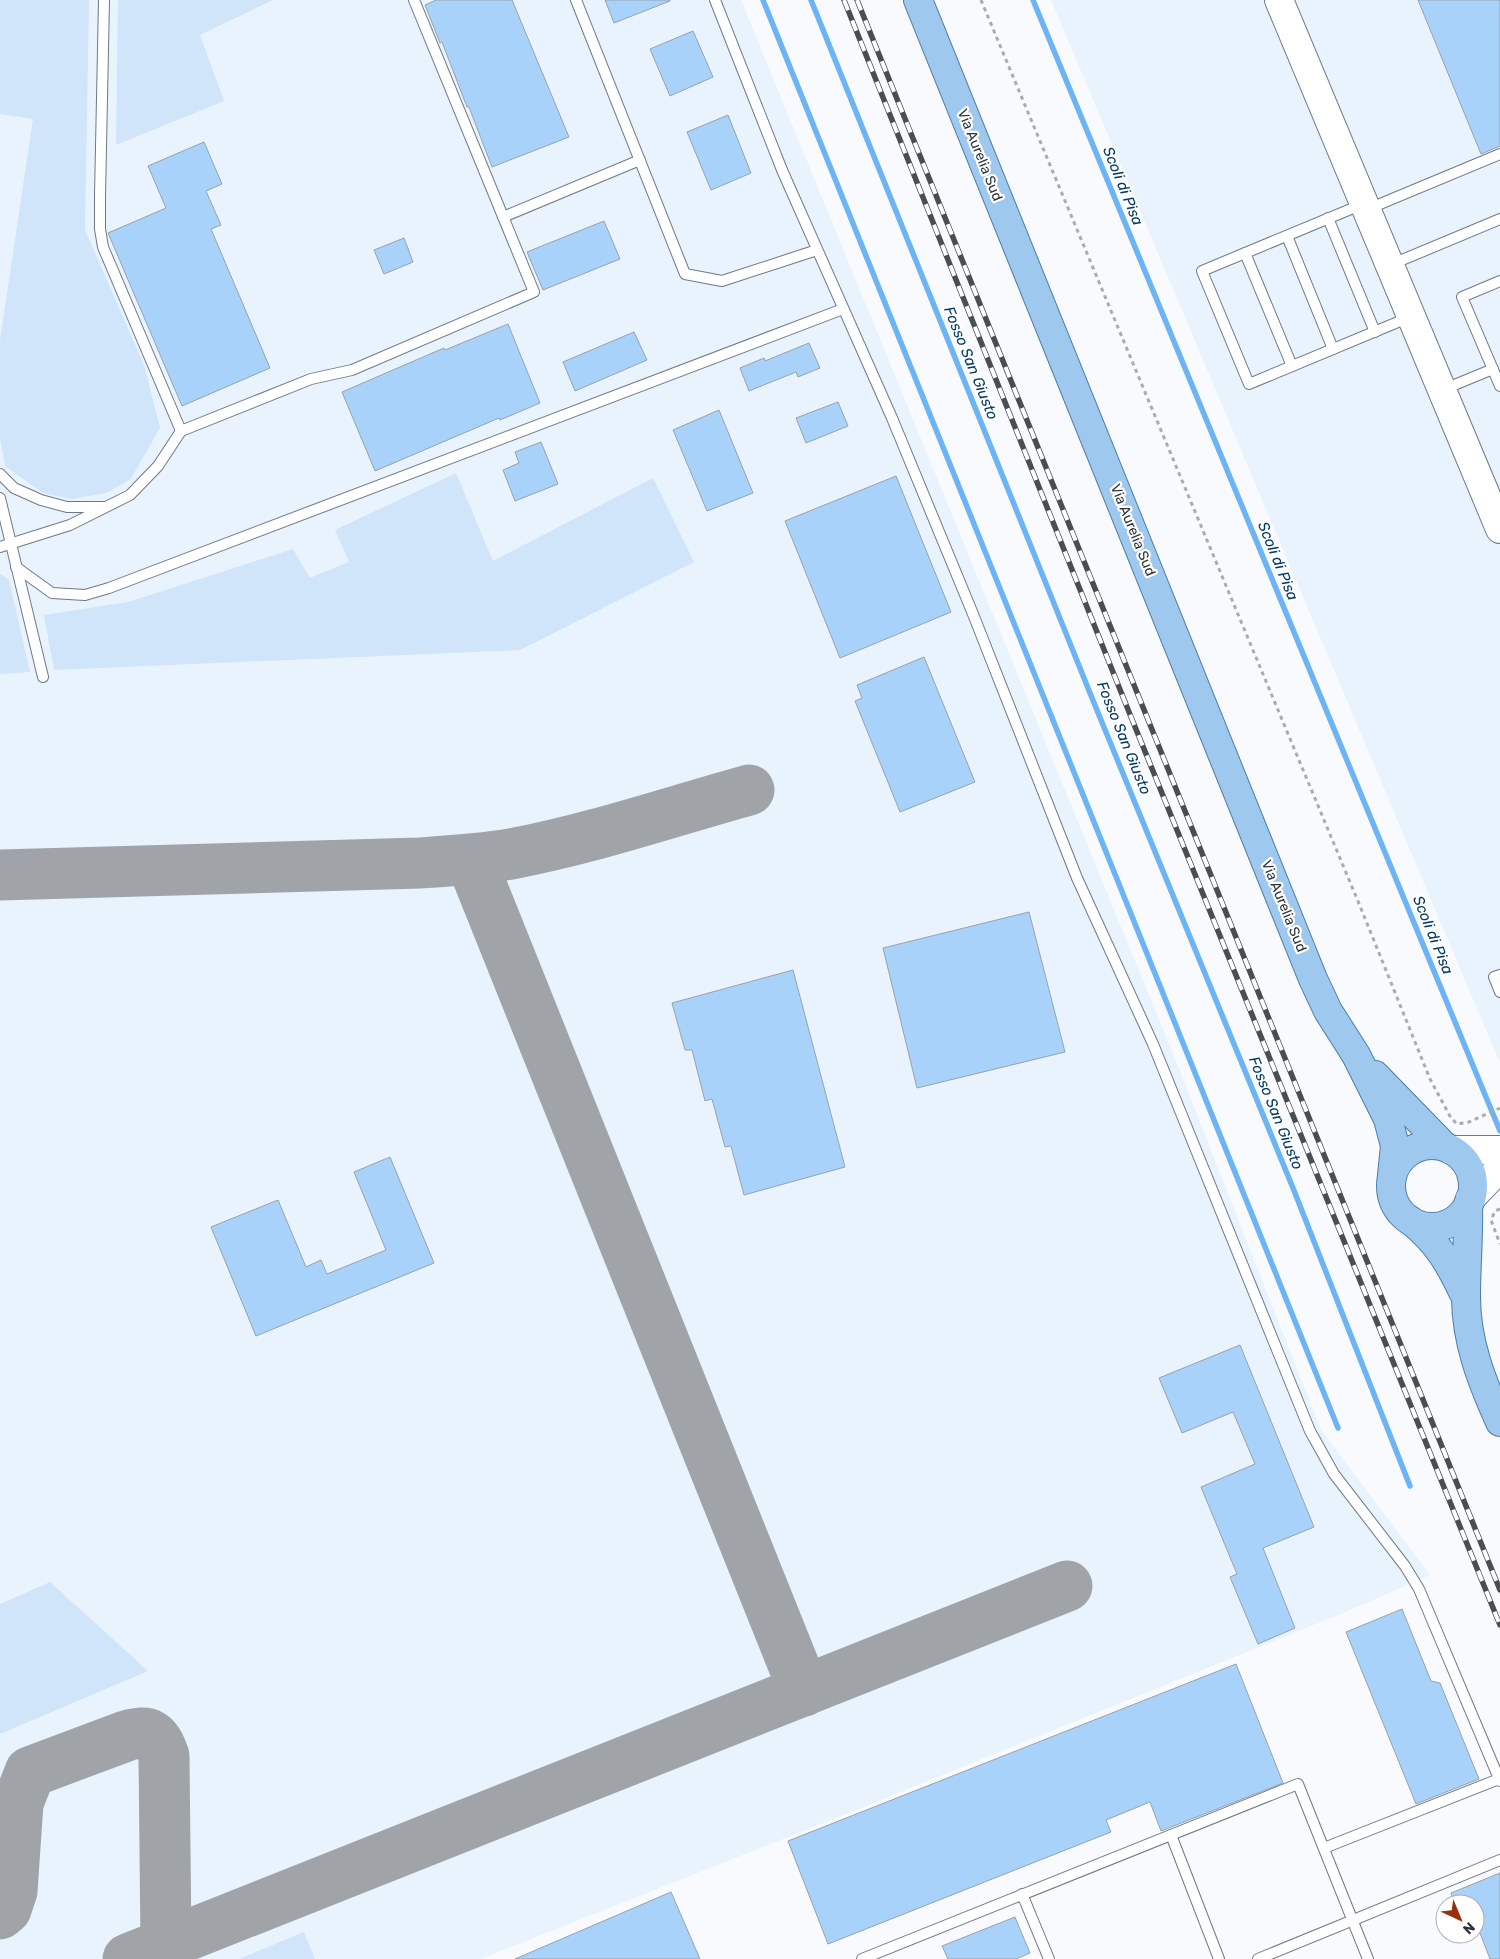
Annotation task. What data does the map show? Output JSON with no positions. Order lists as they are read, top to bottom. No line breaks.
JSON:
{"streets":{"main road":["Via Aurelia Sud"]},"water":["Scoli di Pisa","Fosso San Giusto"],"north":"bottom right"}
